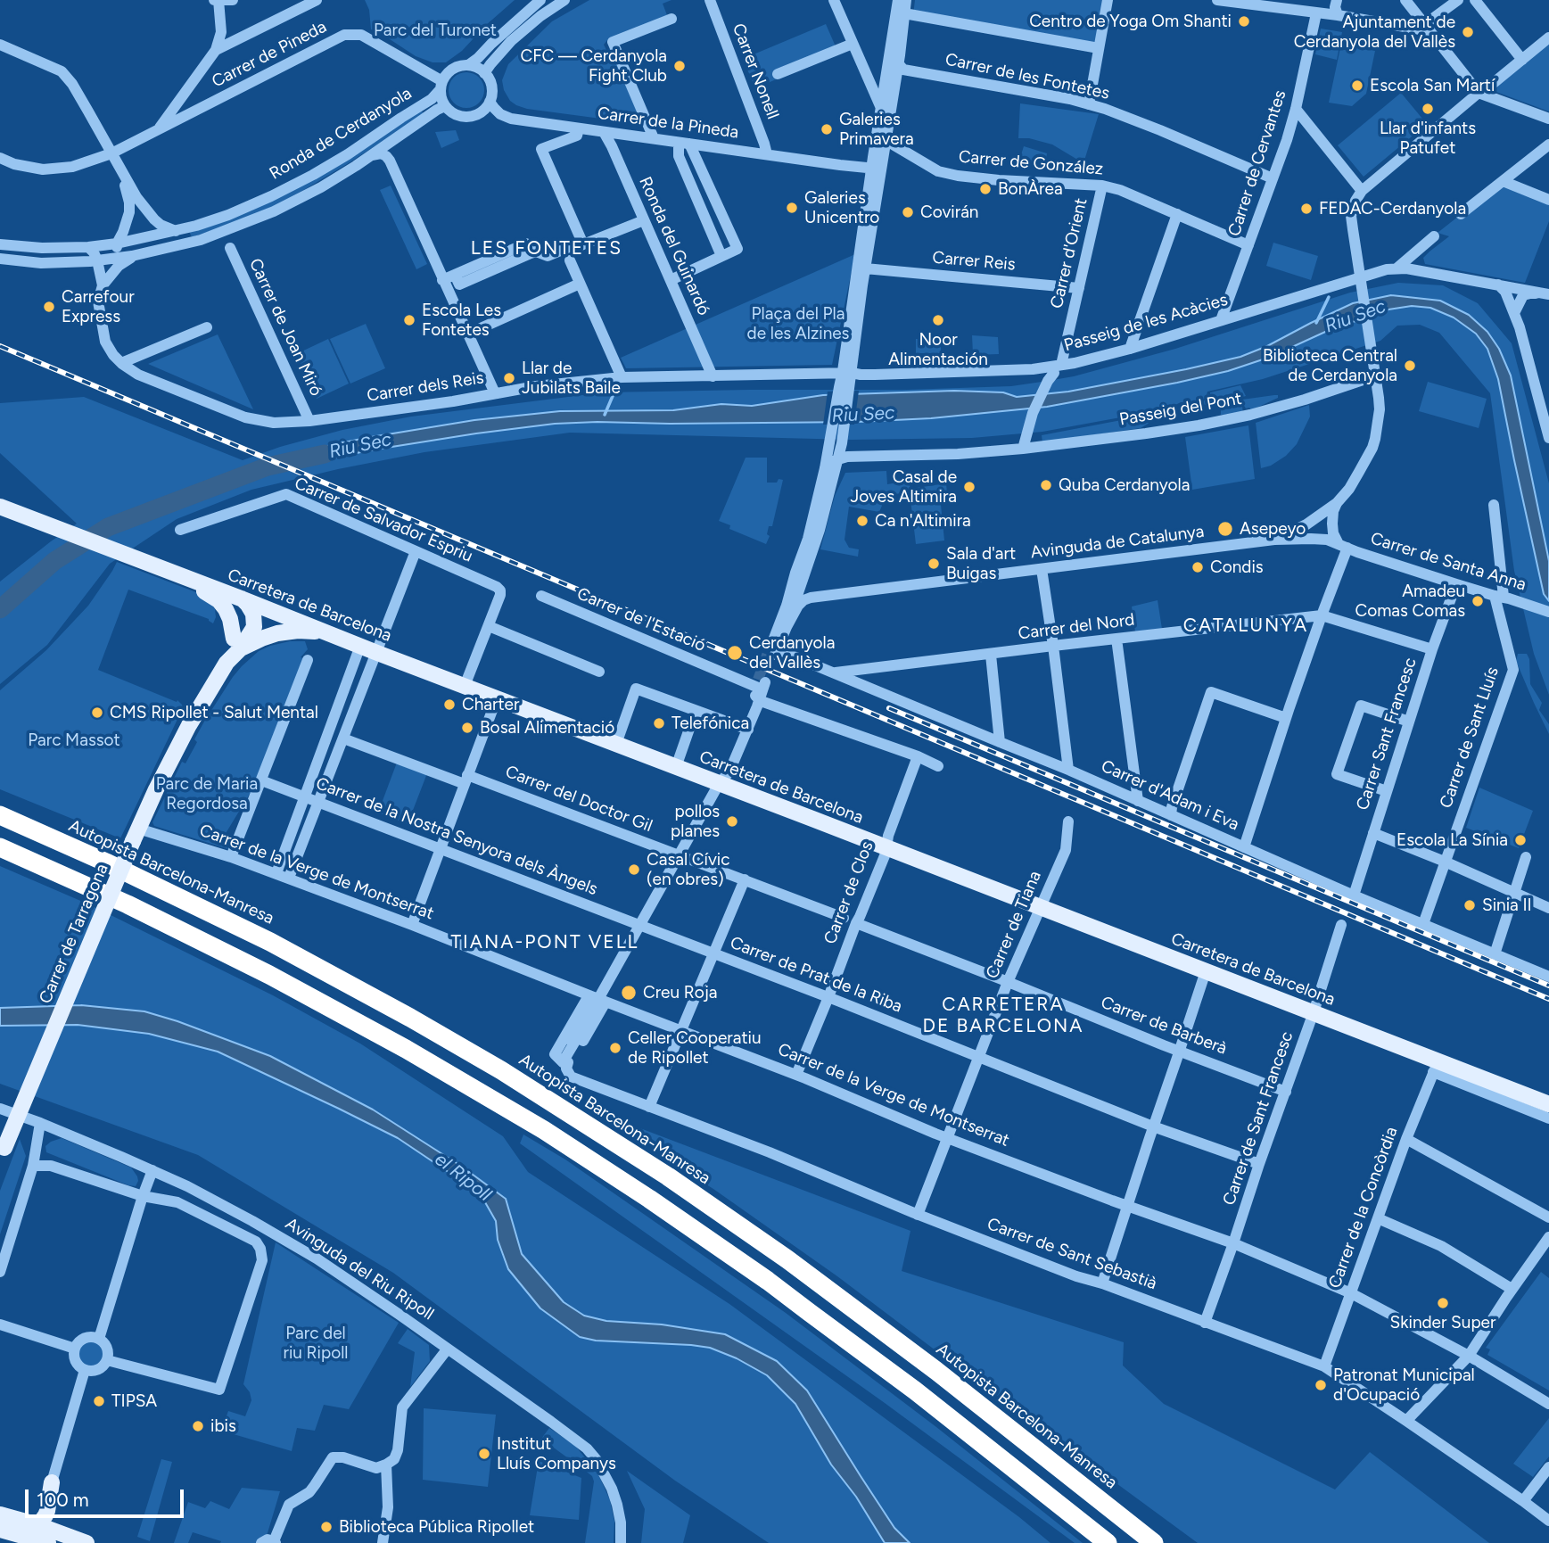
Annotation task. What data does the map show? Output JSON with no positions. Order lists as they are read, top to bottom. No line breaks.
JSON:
{"streets":{"highway":["Autopista Barcelona-Manresa"],"main road":["Carretera de Barcelona","Carrer de Tarragona"],"street":["Carrer de Pineda","Carrer Nonell","Carrer de les Fontetes","Carrer de la Pineda","Ronda de Cerdanyola","Carrer de González","Carrer de Cervantes","Ronda del Guinardó","Carrer d'Orient","Carrer Reis","Passeig de les Acàcies","Carrer de Joan Miró","Carrer dels Reis","Passeig del Pont","Carrer de Salvador Espriu","Avinguda de Catalunya","Carrer de Santa Anna","Carrer de l'Estació","Carrer del Nord","Carrer Sant Francesc","Carrer de Sant Lluís","Carrer d'Adam i Eva","Carrer del Doctor Gil","Carrer de la Nostra Senyora dels Àngels","Carrer de la Verge de Montserrat","Carrer de Clos","Carrer de Tiana","Carrer de Prat de la Riba","Carrer de Barberà","Carrer de Sant Francesc","Carrer de la Concòrdia","Carrer de Sant Sebastià","Avinguda del Riu Ripoll"]},"crossings":[["Carrer de Pineda","Carrer de la Pineda"],["Carrer de Pineda","Ronda de Cerdanyola"],["Carrer Nonell","Carrer de la Pineda"],["Carrer de les Fontetes","Carrer de Cervantes"],["Carrer de la Pineda","Ronda de Cerdanyola"],["Carrer de la Pineda","Ronda del Guinardó"],["Ronda de Cerdanyola","Carrer dels Reis"],["Carrer de González","Carrer de Cervantes"],["Carrer de González","Carrer d'Orient"],["Carrer de Cervantes","Passeig de les Acàcies"],["Ronda del Guinardó","Carrer dels Reis"],["Carrer d'Orient","Carrer Reis"],["Carrer d'Orient","Passeig de les Acàcies"],["Passeig de les Acàcies","Carrer dels Reis"],["Passeig de les Acàcies","Avinguda de Catalunya"],["Carrer de Joan Miró","Carrer dels Reis"],["Passeig del Pont","Avinguda de Catalunya"],["Avinguda de Catalunya","Carrer de Santa Anna"],["Carrer de Santa Anna","Carrer Sant Francesc"],["Carrer de Santa Anna","Carrer de Sant Lluís"],["Carretera de Barcelona","Carrer de Clos"],["Carretera de Barcelona","Carrer de Tiana"],["Carretera de Barcelona","Carrer de Sant Francesc"],["Carretera de Barcelona","Carrer de la Concòrdia"],["Carrer de l'Estació","Carrer de Clos"],["Carrer del Nord","Carrer d'Adam i Eva"],["Carrer Sant Francesc","Carrer d'Adam i Eva"],["Carrer de Sant Lluís","Carrer d'Adam i Eva"],["Carrer de la Nostra Senyora dels Àngels","Carrer de Prat de la Riba"],["Carrer de la Verge de Montserrat","Carrer de Clos"],["Carrer de la Verge de Montserrat","Carrer de Tiana"],["Carrer de la Verge de Montserrat","Carrer de Tarragona"],["Carrer de la Verge de Montserrat","Carrer de Sant Francesc"],["Carrer de la Verge de Montserrat","Carrer de la Concòrdia"],["Carrer de Clos","Carrer de Prat de la Riba"],["Carrer de Clos","Carrer de Barberà"],["Carrer de Tiana","Carrer de Prat de la Riba"],["Carrer de Tiana","Carrer de Barberà"],["Carrer de Tiana","Carrer de Sant Sebastià"],["Carrer de Prat de la Riba","Carrer de Sant Francesc"],["Carrer de Barberà","Carrer de Sant Francesc"],["Carrer de Sant Francesc","Carrer de Sant Sebastià"],["Carrer de la Concòrdia","Carrer de Sant Sebastià"]],"districts":["LES FONTETES","CATALUNYA","TIANA-PONT VELL","CARRETERA DE BARCELONA"],"water":["Riu Sec","el Ripoll"],"parks":["Parc del Turonet","Plaça del Pla de les Alzines","Parc Massot","Parc de Maria Regordosa","Parc del riu Ripoll"],"places":["Centro de Yoga Om Shanti","Ajuntament de Cerdanyola del Vallès","CFC — Cerdanyola Fight Club","Escola San Martí","Llar d'infants Patufet","Galeries Primavera","BonÀrea","Galeries Unicentro","FEDAC-Cerdanyola","Covirán","Carrefour Express","Escola Les Fontetes","Noor Alimentación","Biblioteca Central de Cerdanyola","Llar de Jubilats Baile","Quba Cerdanyola","Casal de Joves Altimira","Ca n'Altimira","Asepeyo","Sala d'art Buigas","Condis","Amadeu Comas Comas","Cerdanyola del Vallès","Charter","CMS Ripollet - Salut Mental","Telefónica","Bosal Alimentació","pollos planes","Escola La Sínia","Casal Cívic (en obres)","Sinia II","Creu Roja","Celler Cooperatiu de Ripollet","Skinder Super","Patronat Municipal d'Ocupació","TIPSA","ibis","Institut Lluís Companys","Biblioteca Pública Ripollet"],"scale_bar":"100 m"}
